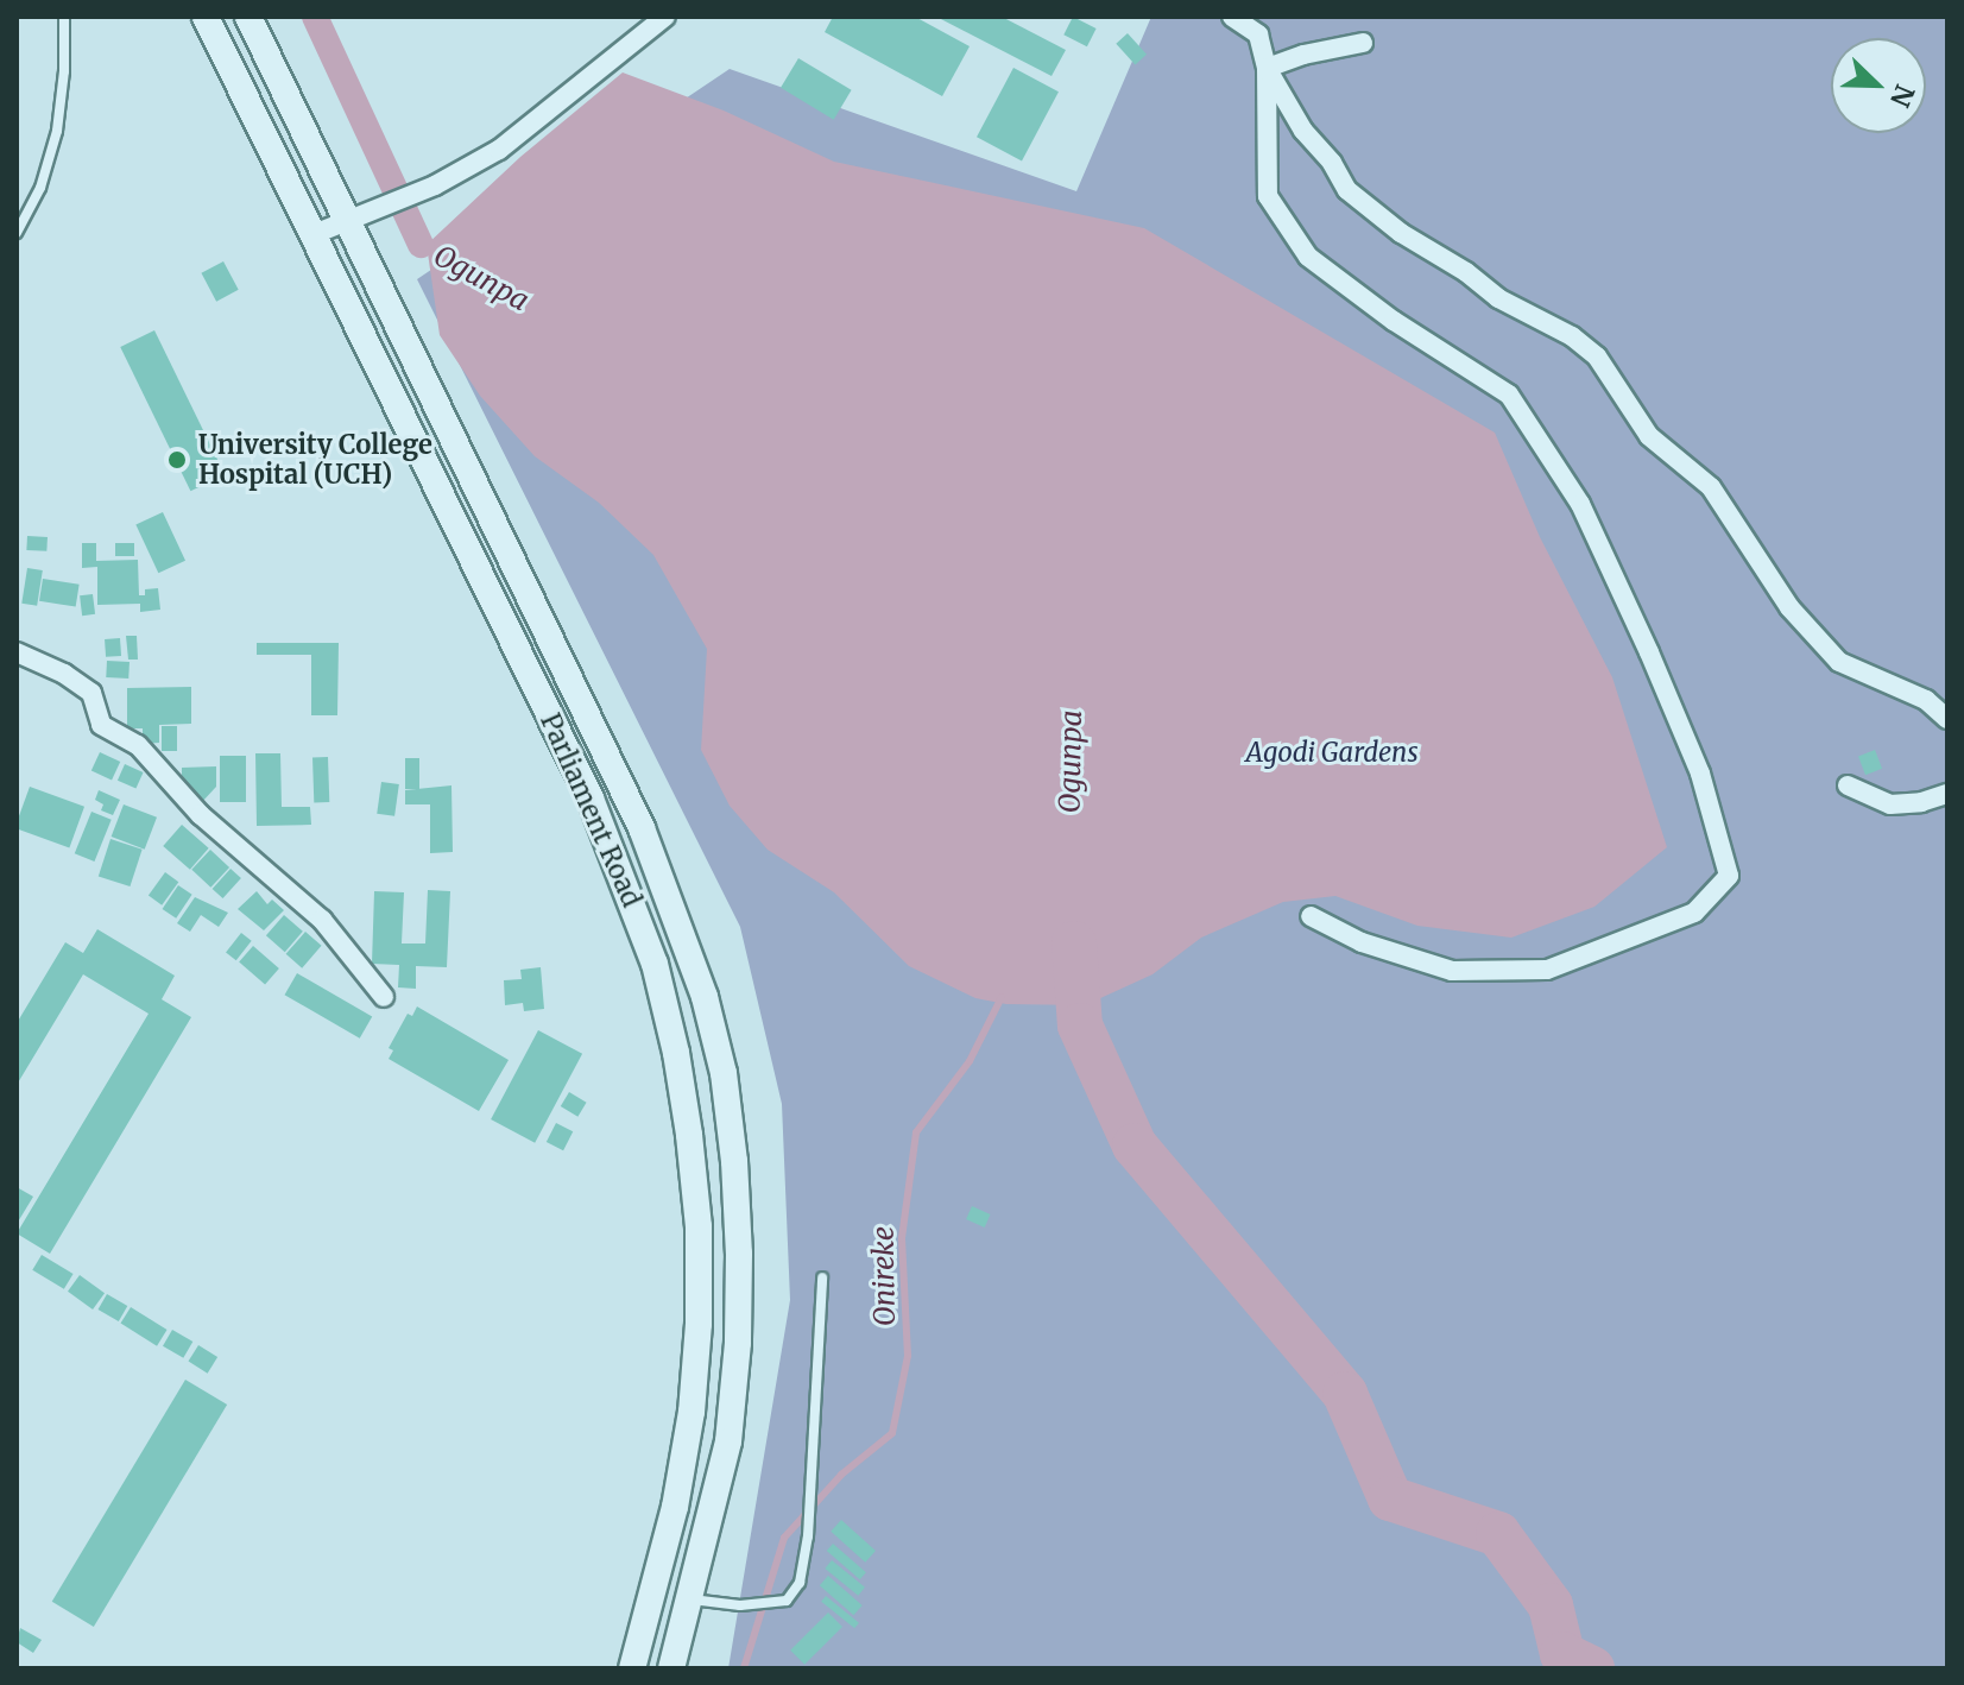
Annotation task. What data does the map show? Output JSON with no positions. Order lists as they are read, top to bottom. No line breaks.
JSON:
{"streets":{"main road":["Parliament Road"]},"water":["Ogunpa","Onireke"],"parks":["Agodi Gardens"],"places":["University College Hospital (UCH)"],"north":"bottom right"}
